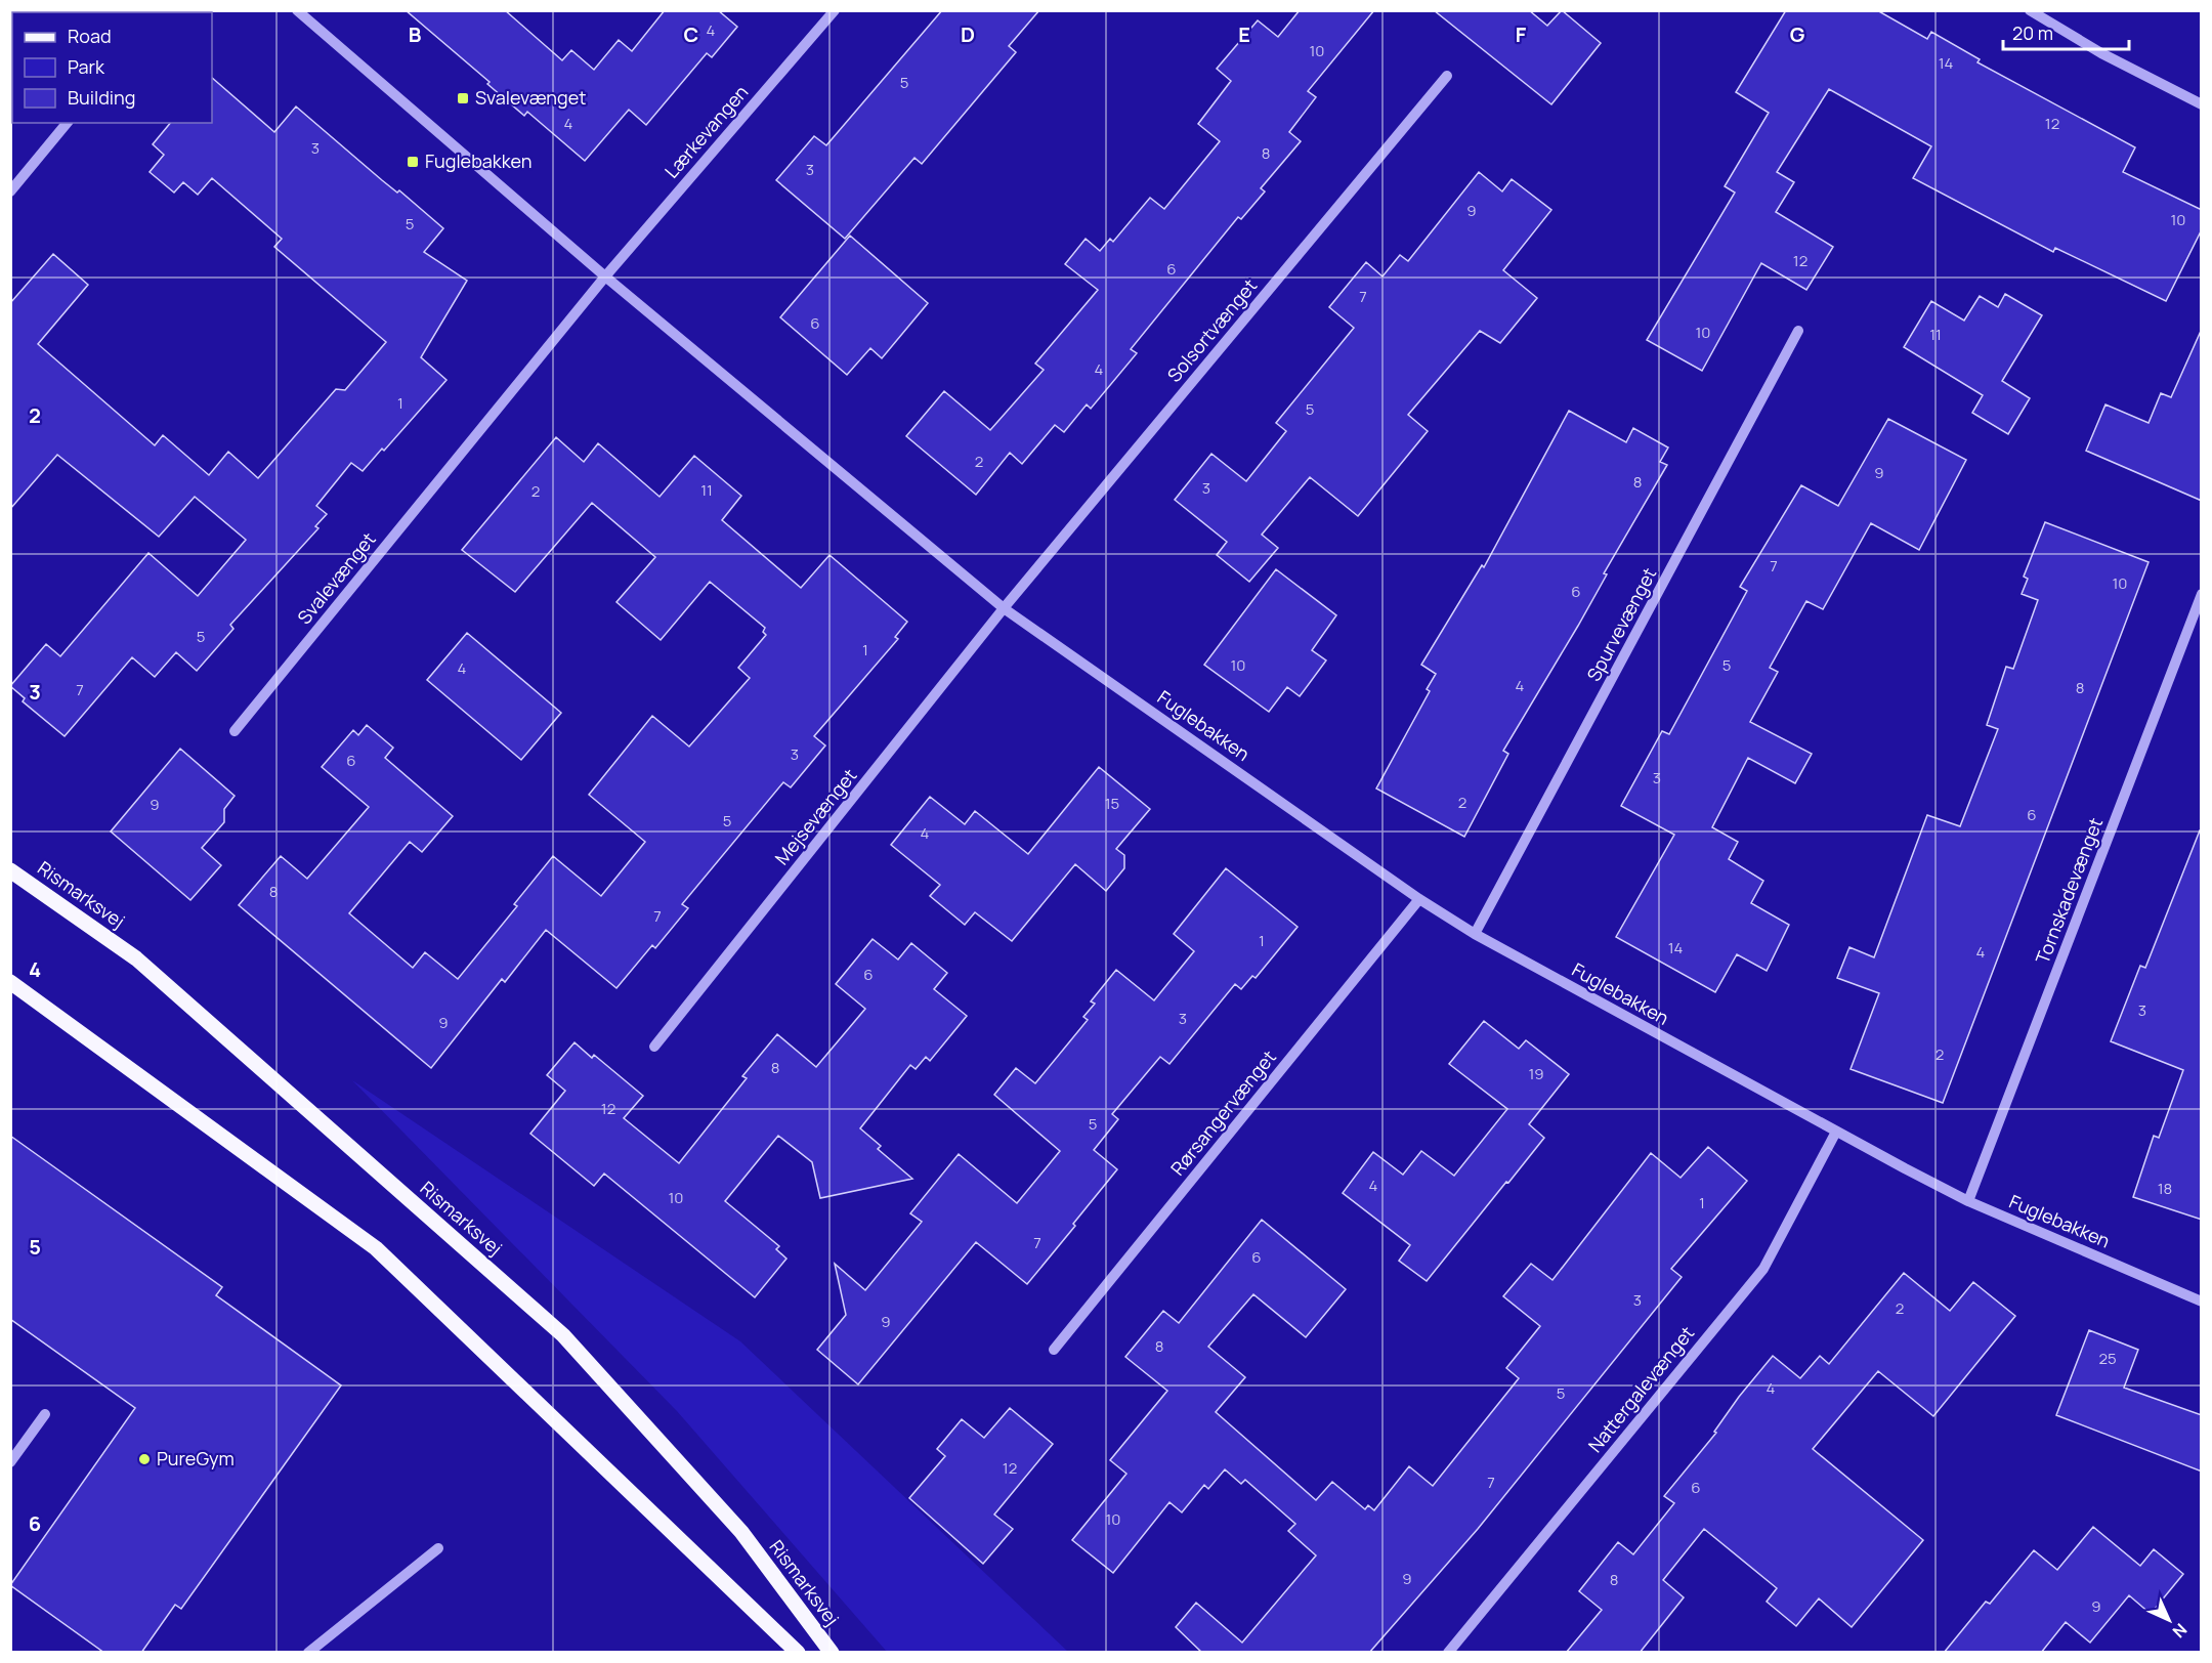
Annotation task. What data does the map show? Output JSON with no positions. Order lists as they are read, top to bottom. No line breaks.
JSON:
{"streets":{"main road":["Rismarksvej"],"street":["Lærkevangen","Solsortvænget","Svalevænget","Spurvevænget","Fuglebakken","Mejsevænget","Tornskadevænget","Rørsangervænget","Nattergalevænget"]},"crossings":[["Lærkevangen","Svalevænget"],["Lærkevangen","Fuglebakken"],["Solsortvænget","Fuglebakken"],["Solsortvænget","Mejsevænget"],["Svalevænget","Fuglebakken"],["Spurvevænget","Fuglebakken"],["Fuglebakken","Mejsevænget"],["Fuglebakken","Tornskadevænget"],["Fuglebakken","Rørsangervænget"],["Fuglebakken","Nattergalevænget"]],"places":{"transit":["Svalevænget","Fuglebakken"],"other":["PureGym"]},"house_numbers":["4","10","14","5","4","12","3","8","3","9","10","5","12","6","7","6","10","11","4","1","5","2","9","8","3","11","2","7","10","6","5","1","10","5","4","4","8","7","3","6","3","2","15","9","6","5","4","8","7","1","14","4","6","3","3","9","2","8","19","12","5","4","18","10","1","7","6","3","2","9","8","25","4","5","12","7","6","10","9","8","9"],"legend":["Road","Park","Building"],"scale_bar":"20 m","north":"bottom right","grid":{"columns":["B","C","D","E","F","G"],"rows":["2","3","4","5","6"]}}
